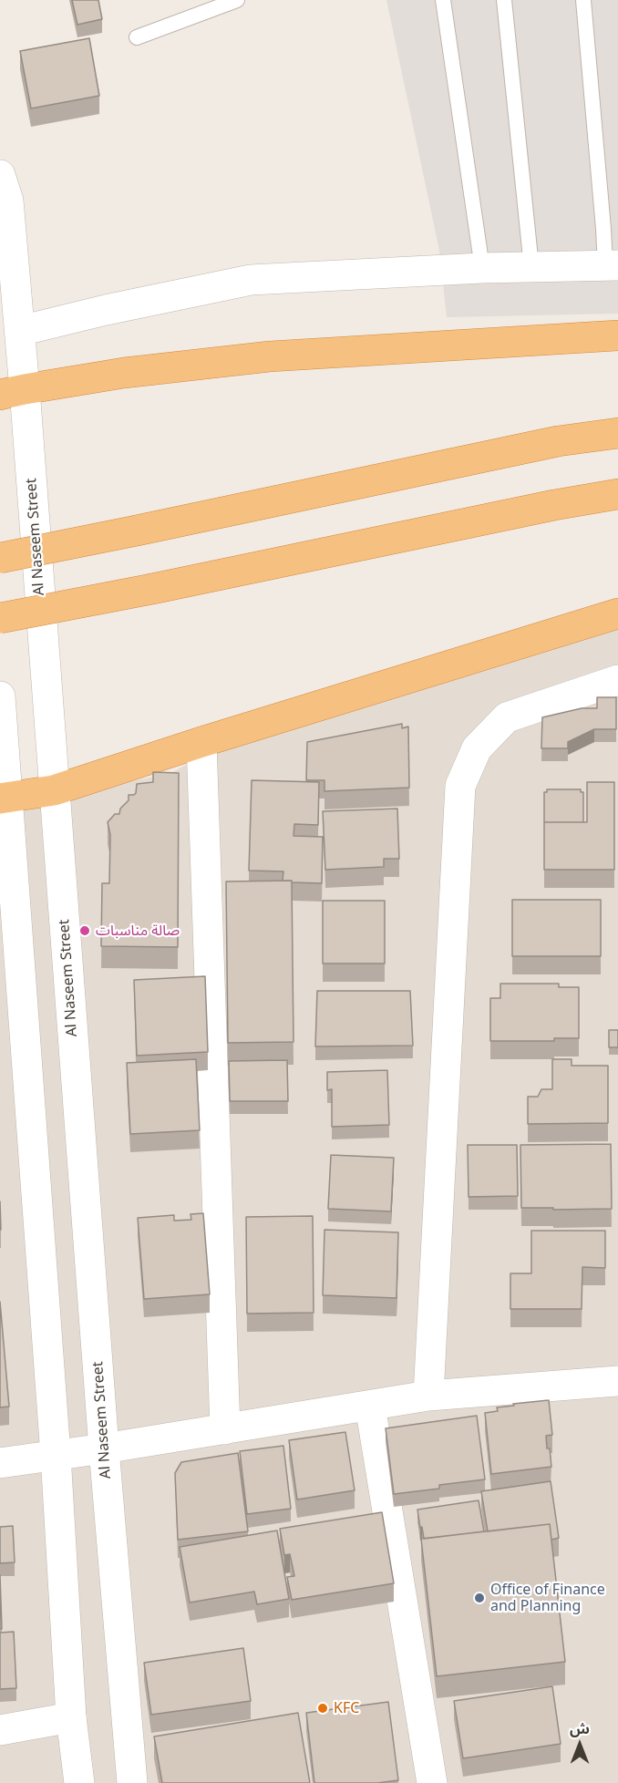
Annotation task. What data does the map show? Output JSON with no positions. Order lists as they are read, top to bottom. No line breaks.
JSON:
{"streets":{"street":["Al Naseem Street"]},"places":["صالة مناسبات","Office of Finance and Planning","KFC"],"north":"top"}
